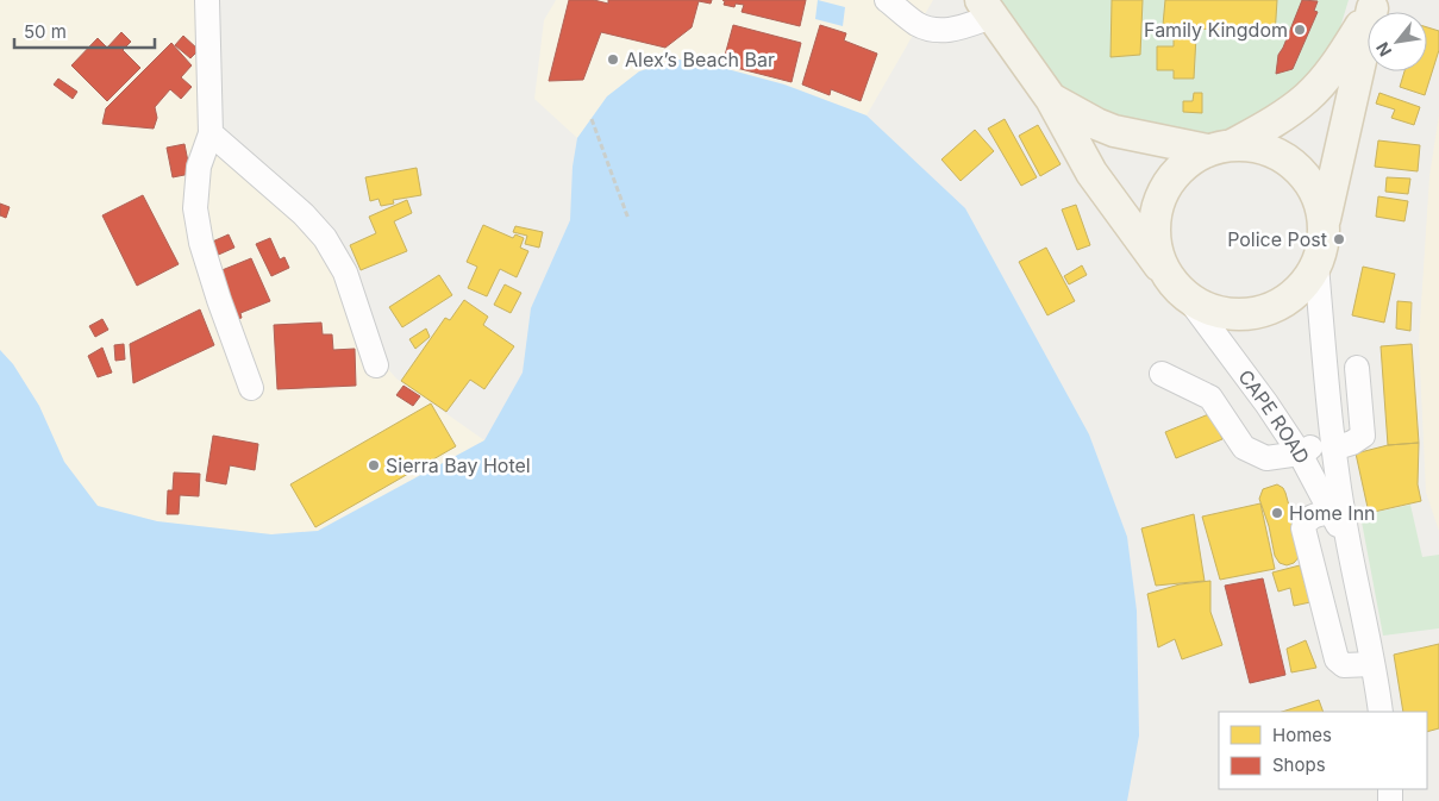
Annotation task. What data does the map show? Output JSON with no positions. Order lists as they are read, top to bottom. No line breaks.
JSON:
{"streets":{"street":["CAPE ROAD"]},"places":["Family Kingdom","Alex’s Beach Bar","Police Post","Sierra Bay Hotel","Home Inn"],"legend":["Homes","Shops"],"scale_bar":"50 m","north":"bottom left"}
